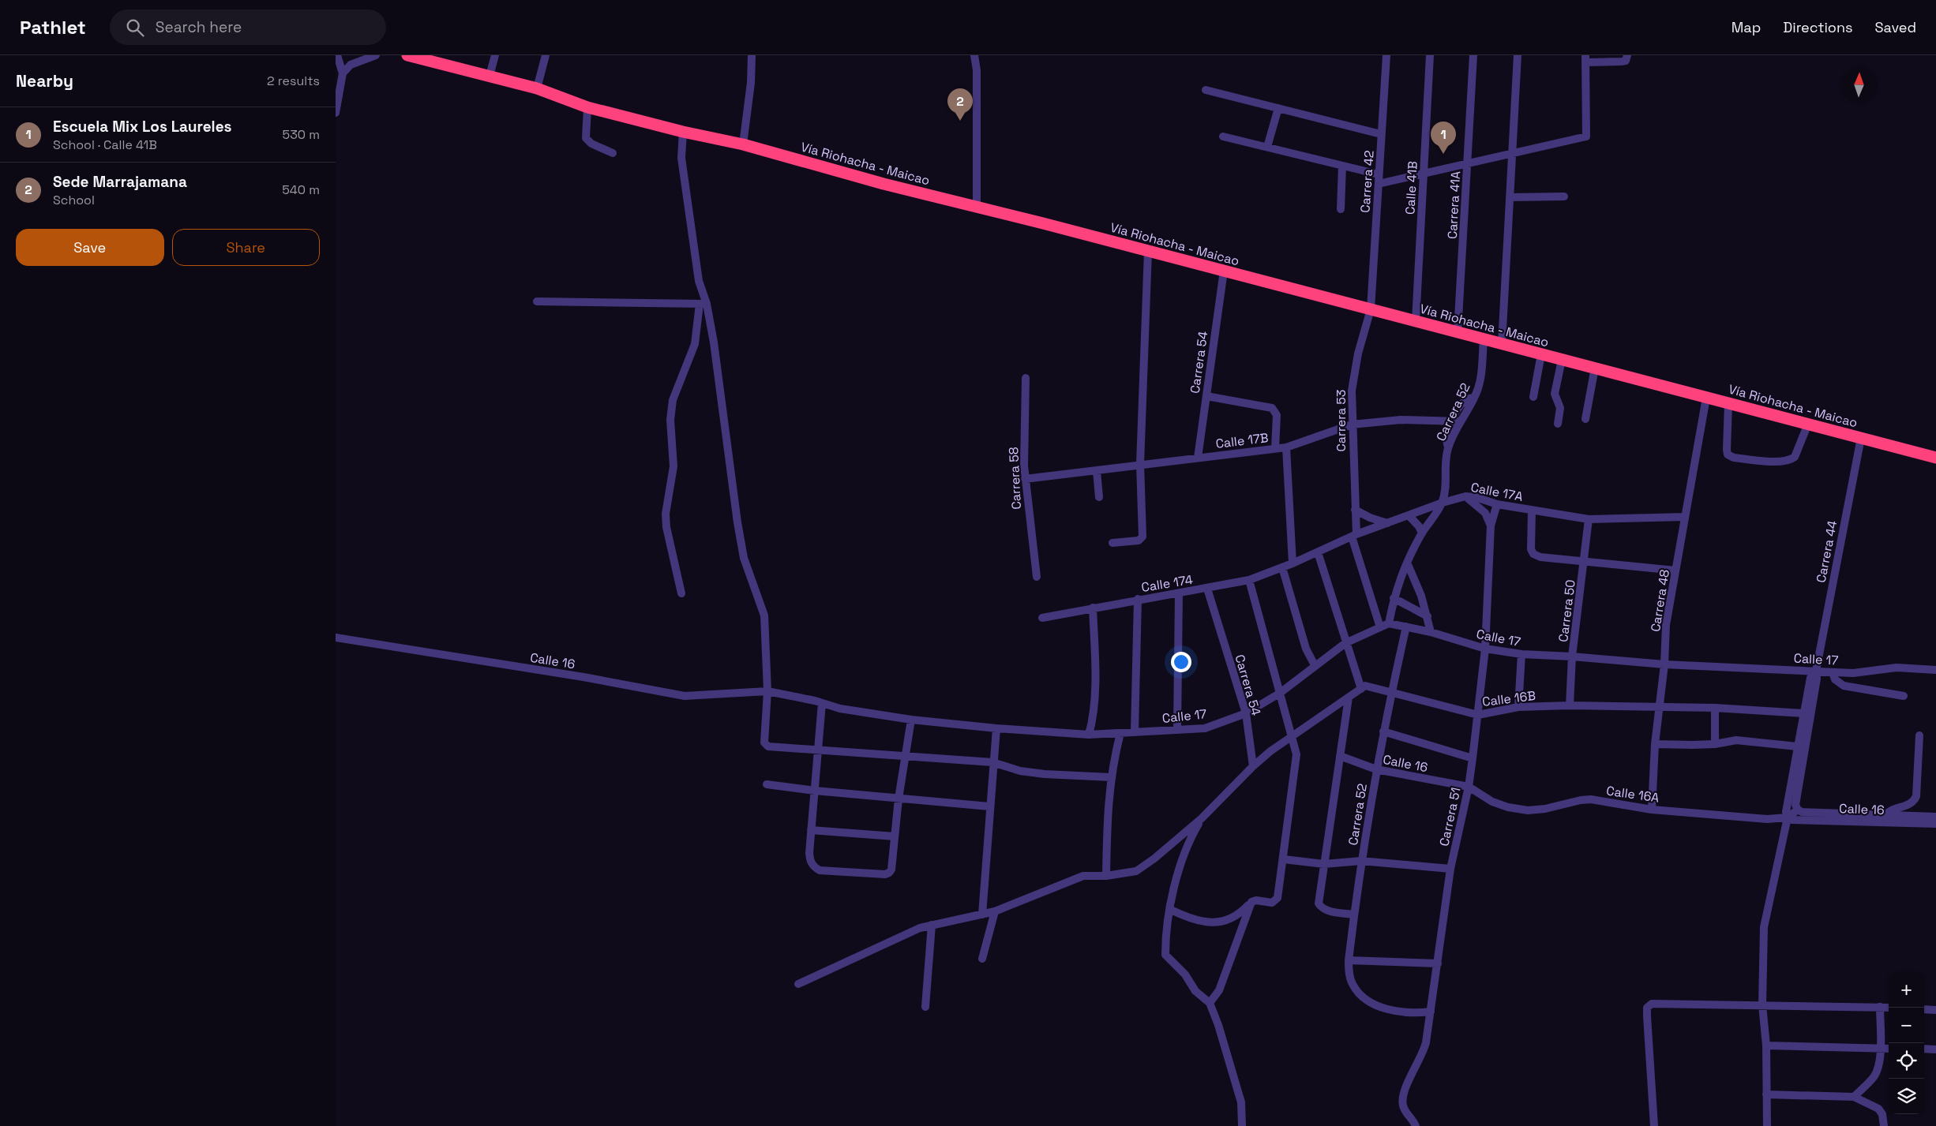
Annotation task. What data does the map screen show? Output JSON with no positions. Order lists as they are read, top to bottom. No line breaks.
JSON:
{"streets":{"highway":["Vía Riohacha - Maicao"],"street":["Carrera 42","Calle 41B","Carrera 41A","Carrera 54","Carrera 52","Carrera 53","Calle 17B","Carrera 58","Calle 17A","Carrera 44","Calle 174","Carrera 48","Carrera 50","Calle 17","Calle 16","Calle 16B","Calle 16A","Carrera 51"]},"crossings":[["Vía Riohacha - Maicao","Carrera 42"],["Vía Riohacha - Maicao","Calle 41B"],["Vía Riohacha - Maicao","Carrera 41A"],["Vía Riohacha - Maicao","Carrera 54"],["Vía Riohacha - Maicao","Carrera 52"],["Vía Riohacha - Maicao","Carrera 53"],["Vía Riohacha - Maicao","Carrera 44"],["Vía Riohacha - Maicao","Carrera 48"],["Carrera 42","Carrera 53"],["Carrera 54","Calle 17B"],["Carrera 54","Calle 174"],["Carrera 54","Calle 17"],["Carrera 52","Calle 17B"],["Carrera 52","Calle 17A"],["Carrera 52","Calle 17"],["Carrera 52","Calle 16"],["Carrera 52","Calle 16B"],["Carrera 52","Carrera 51"],["Carrera 53","Calle 17B"],["Carrera 53","Calle 17A"],["Carrera 53","Calle 17"],["Calle 17B","Carrera 58"],["Calle 17A","Calle 174"],["Calle 17A","Carrera 48"],["Calle 17A","Carrera 50"],["Calle 17A","Carrera 51"],["Carrera 44","Calle 17"],["Carrera 44","Calle 16"],["Carrera 44","Calle 16B"],["Carrera 44","Calle 16A"],["Carrera 48","Calle 17"],["Carrera 48","Calle 16B"],["Carrera 48","Calle 16A"],["Carrera 50","Calle 17"],["Carrera 50","Calle 16B"],["Calle 17","Calle 16"],["Calle 17","Carrera 51"],["Calle 16","Calle 16A"],["Calle 16","Carrera 51"],["Calle 16B","Carrera 51"],["Calle 16A","Carrera 51"]],"north":"top","page":{"header":"Pathlet","search":"Search here","nav":["Map","Directions","Saved"],"heading":["Nearby","2 results"],"pins":["2","1"],"list":[{"mark":"1","name":"Escuela Mix Los Laureles","note":"School · Calle 41B","value":"530 m"},{"mark":"2","name":"Sede Marrajamana","note":"School","value":"540 m"}],"buttons":["Save","Share"],"map_buttons":["+","−"]}}
